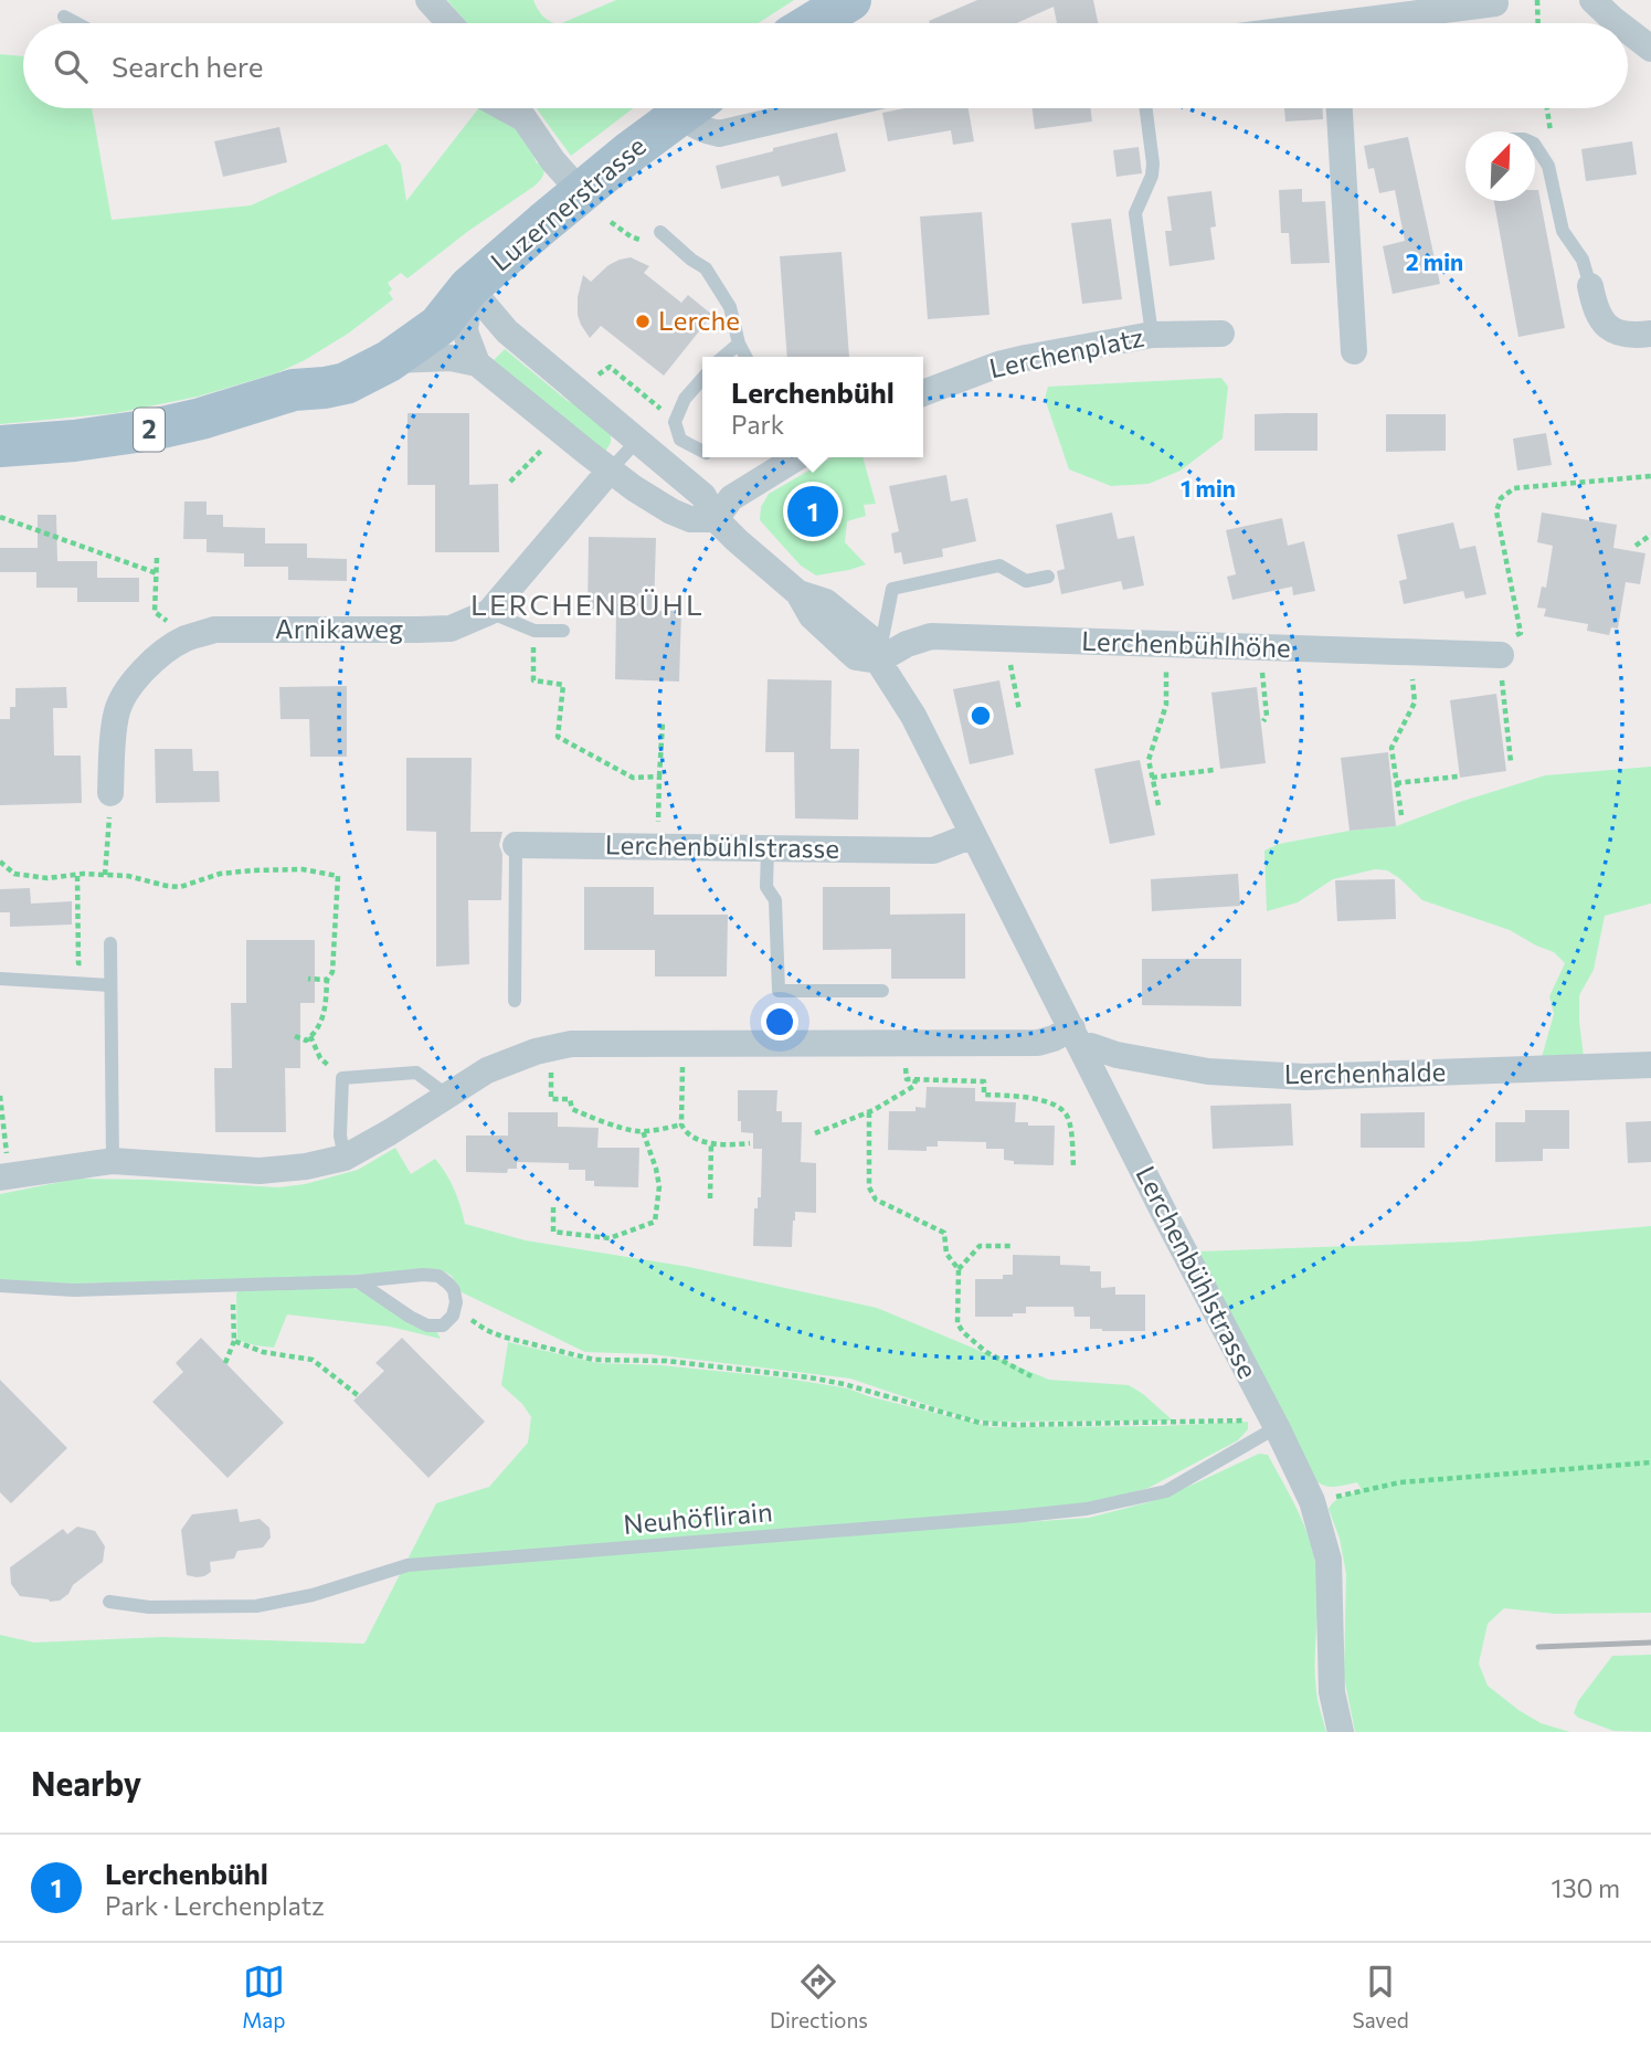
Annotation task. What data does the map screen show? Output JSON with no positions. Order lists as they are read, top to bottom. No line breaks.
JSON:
{"streets":{"main road":["Luzernerstrasse","2"],"street":["Lerchenplatz","Arnikaweg","Lerchenbühlhöhe","Lerchenbühlstrasse","Lerchenhalde"],"lane":["Neuhöflirain"]},"crossings":[["Lerchenbühlhöhe","Lerchenbühlstrasse"],["Lerchenbühlstrasse","Lerchenhalde"],["Lerchenbühlstrasse","Neuhöflirain"]],"districts":["LERCHENBÜHL"],"places":["Lerche"],"north":"top right","page":{"search":"Search here","popup":["Lerchenbühl","Park"],"pins":"1","heading":"Nearby","list":[{"mark":"1","name":"Lerchenbühl","note":"Park · Lerchenplatz","value":"130 m"}],"nav":["Map","Directions","Saved"]},"rings":["2 min","1 min"]}
